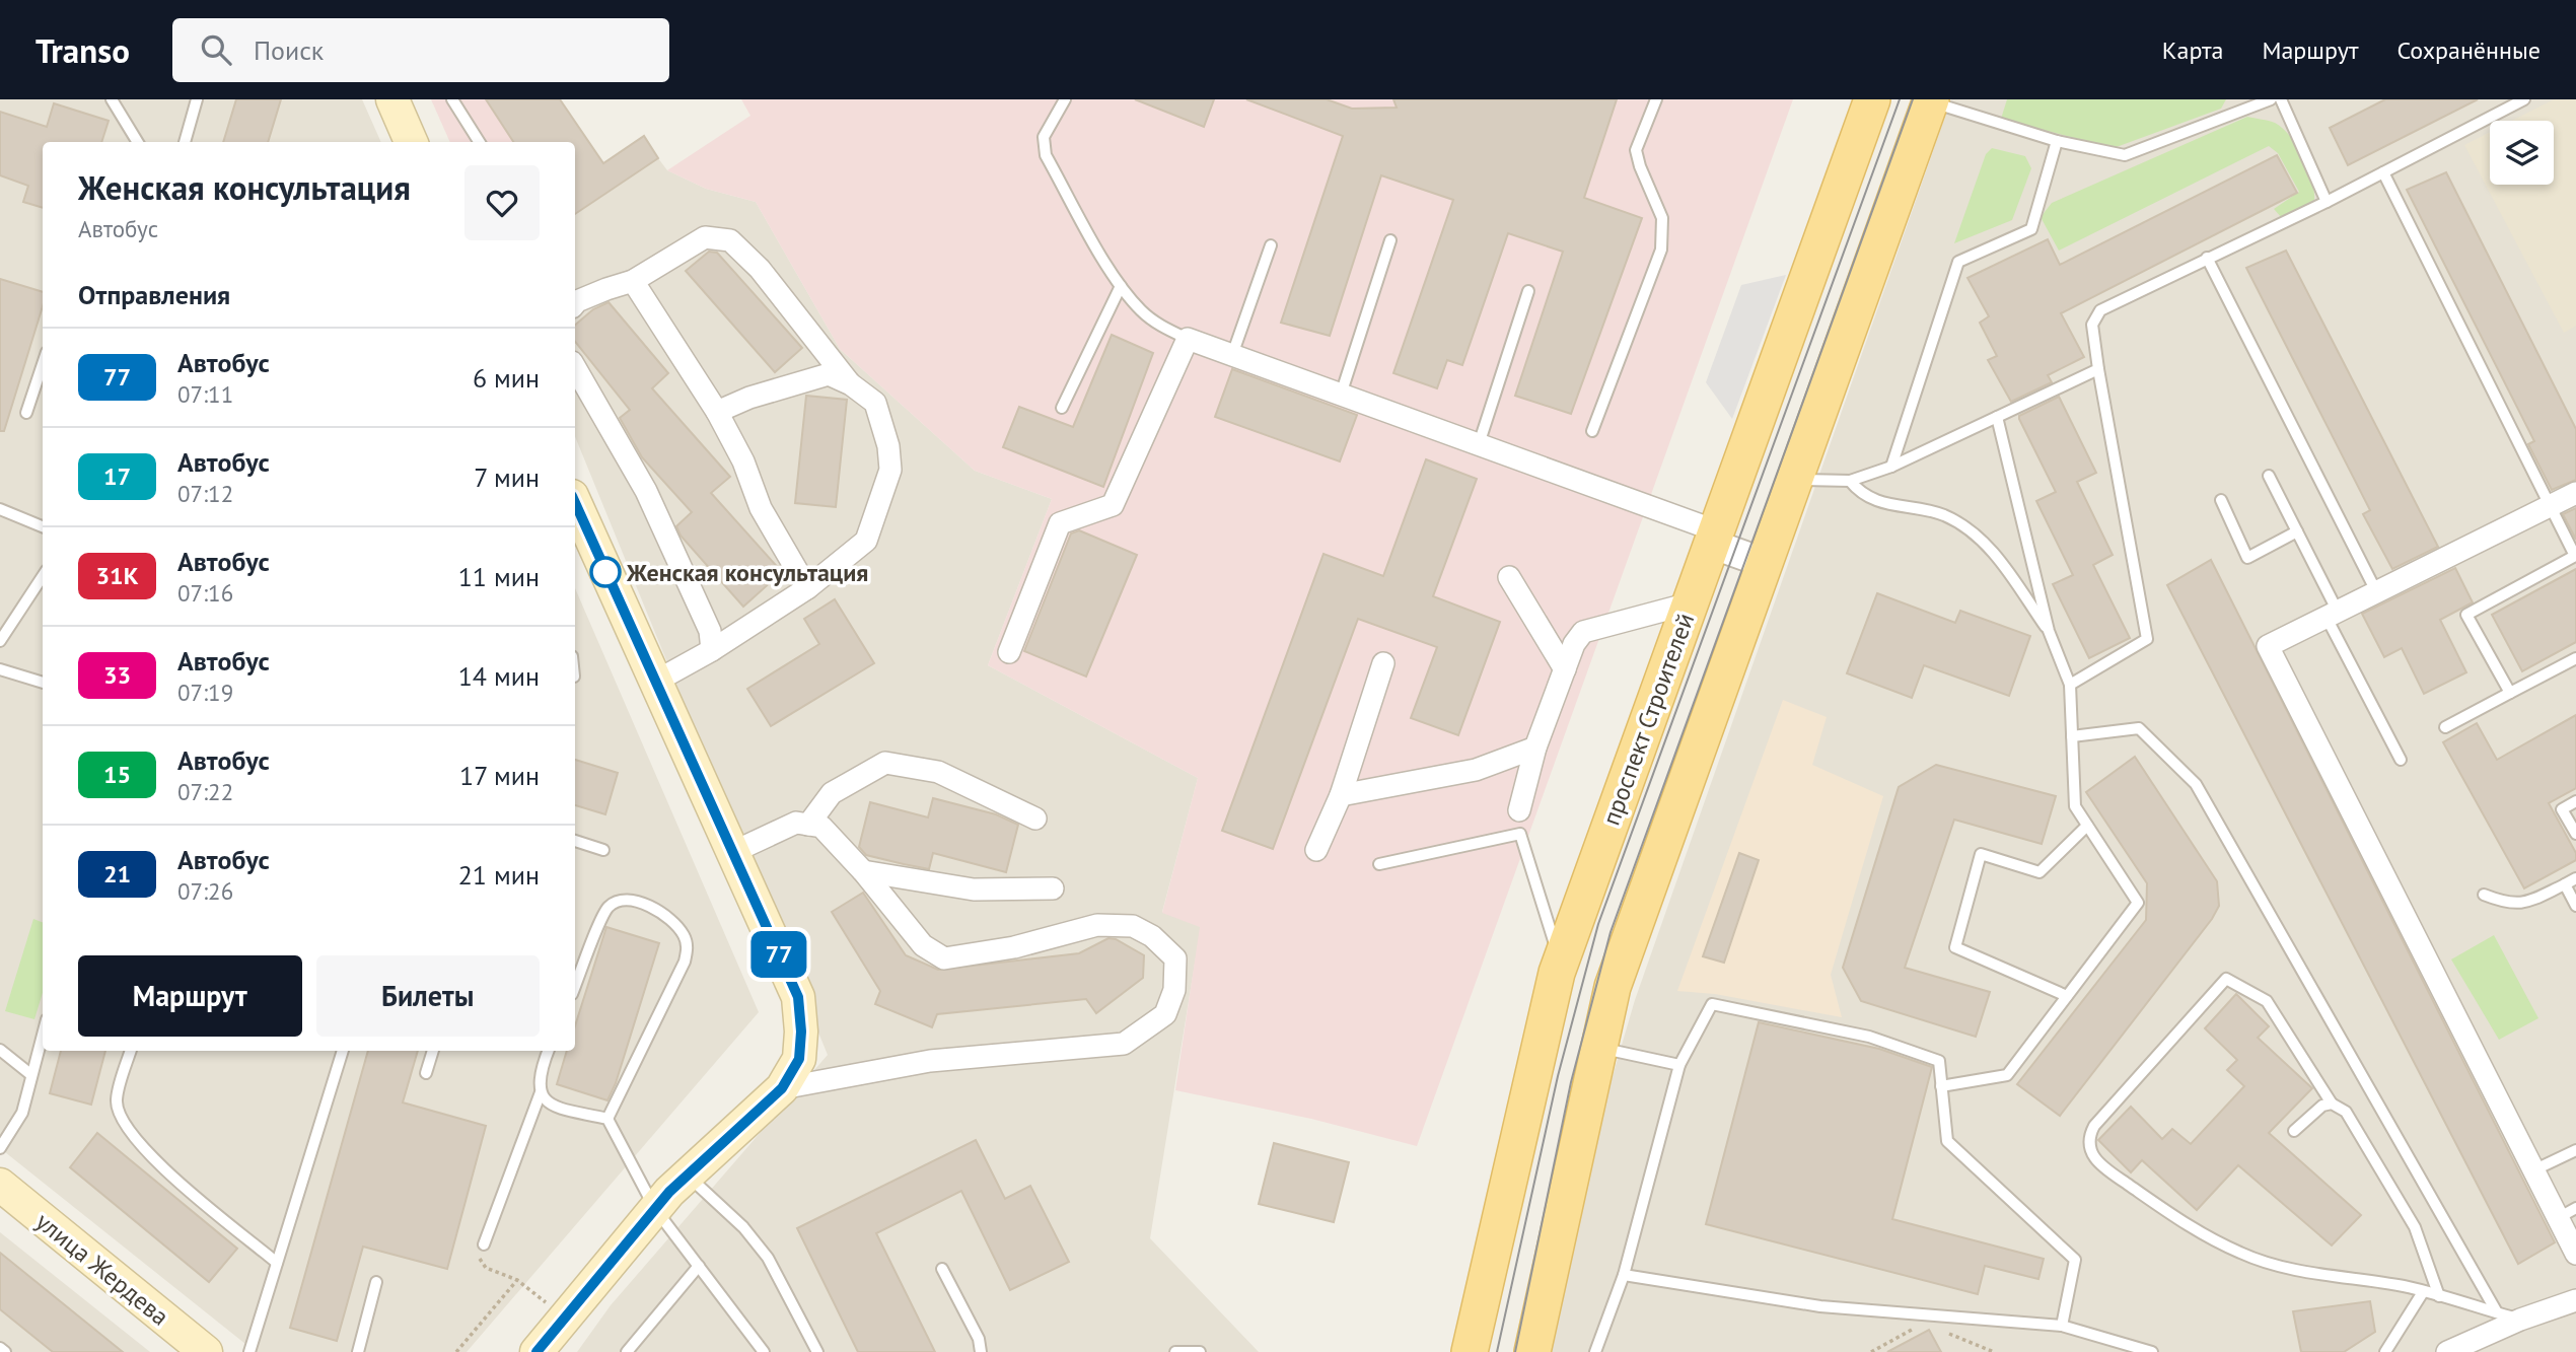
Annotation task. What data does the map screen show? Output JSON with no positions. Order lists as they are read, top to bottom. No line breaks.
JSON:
{"streets":{"main road":["проспект Строителей","улица Жердева"]},"places":["Женская консультация"],"lines":["bus line 77"],"page":{"header":"Transo","search":"Поиск","nav":["Карта","Маршрут","Сохранённые"],"on_map":"77","heading":[["Женская консультация","Автобус"],"Отправления"],"list":[{"mark":"77","name":"Автобус","note":"07:11","value":"6 мин"},{"mark":"17","name":"Автобус","note":"07:12","value":"7 мин"},{"mark":"31К","name":"Автобус","note":"07:16","value":"11 мин"},{"mark":"33","name":"Автобус","note":"07:19","value":"14 мин"},{"mark":"15","name":"Автобус","note":"07:22","value":"17 мин"},{"mark":"21","name":"Автобус","note":"07:26","value":"21 мин"}],"buttons":["Маршрут","Билеты"]}}
